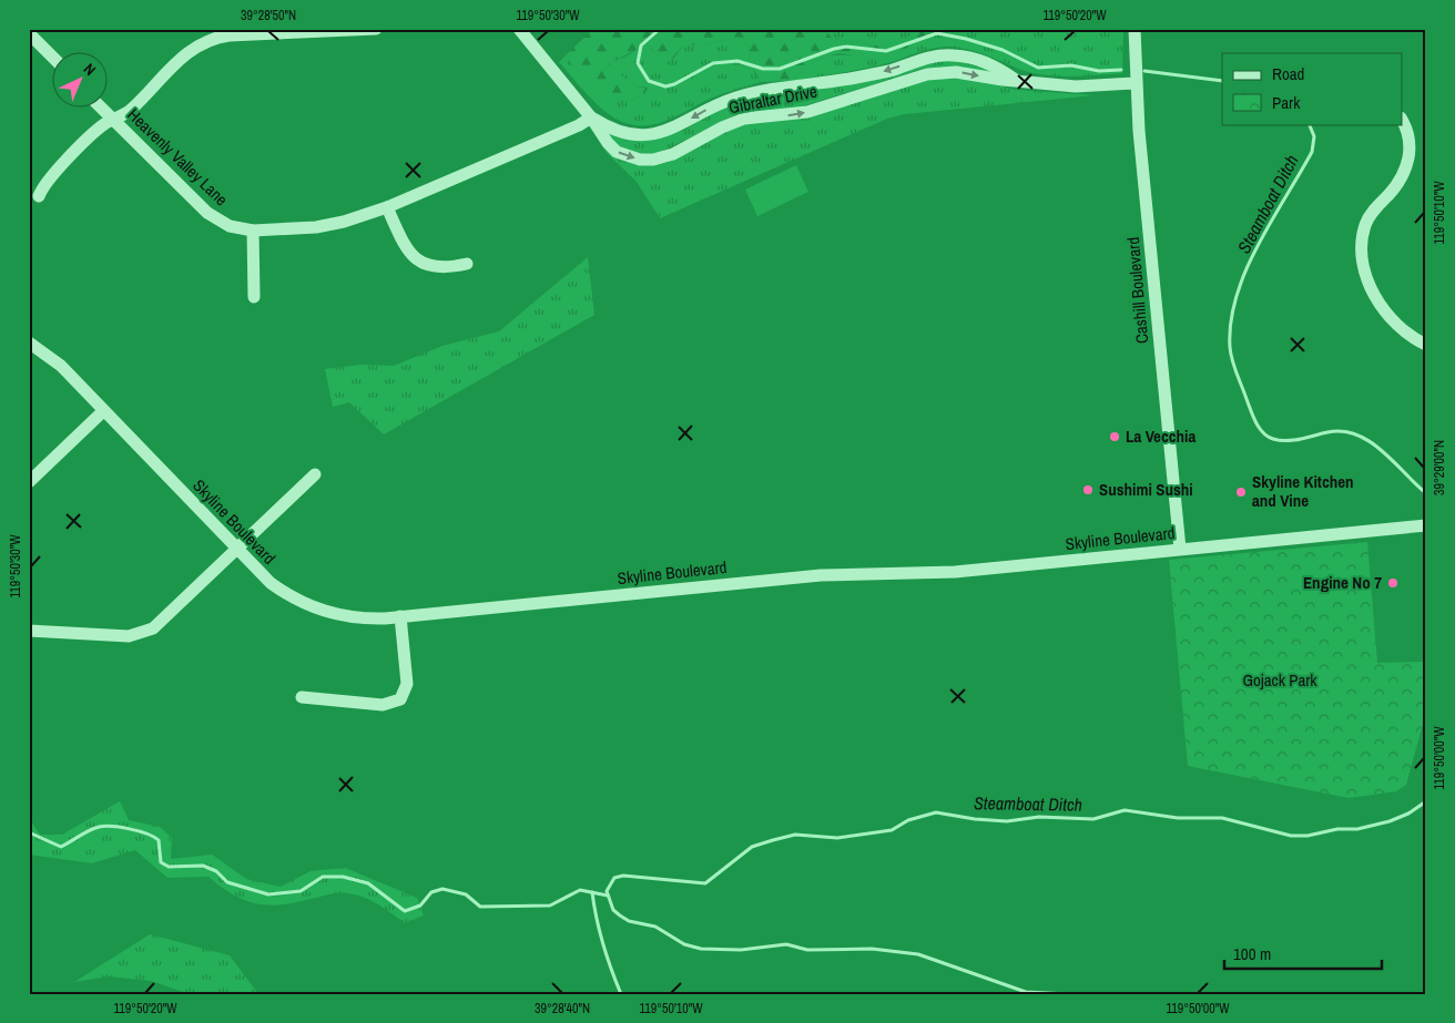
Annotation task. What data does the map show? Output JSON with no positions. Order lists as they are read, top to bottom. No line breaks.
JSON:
{"streets":{"street":["Gibraltar Drive","Heavenly Valley Lane","Cashill Boulevard","Skyline Boulevard"]},"crossings":[["Gibraltar Drive","Heavenly Valley Lane"],["Gibraltar Drive","Cashill Boulevard"],["Cashill Boulevard","Skyline Boulevard"]],"water":["Steamboat Ditch"],"parks":["Gojack Park"],"places":["La Vecchia","Sushimi Sushi","Skyline Kitchen and Vine","Engine No 7"],"legend":["Road","Park"],"scale_bar":"100 m","north":"top right","coordinates":["39°28'50\"N","119°50'30\"W","119°50'20\"W","119°50'10\"W","39°29'00\"N","119°50'00\"W","39°28'40\"N"]}
